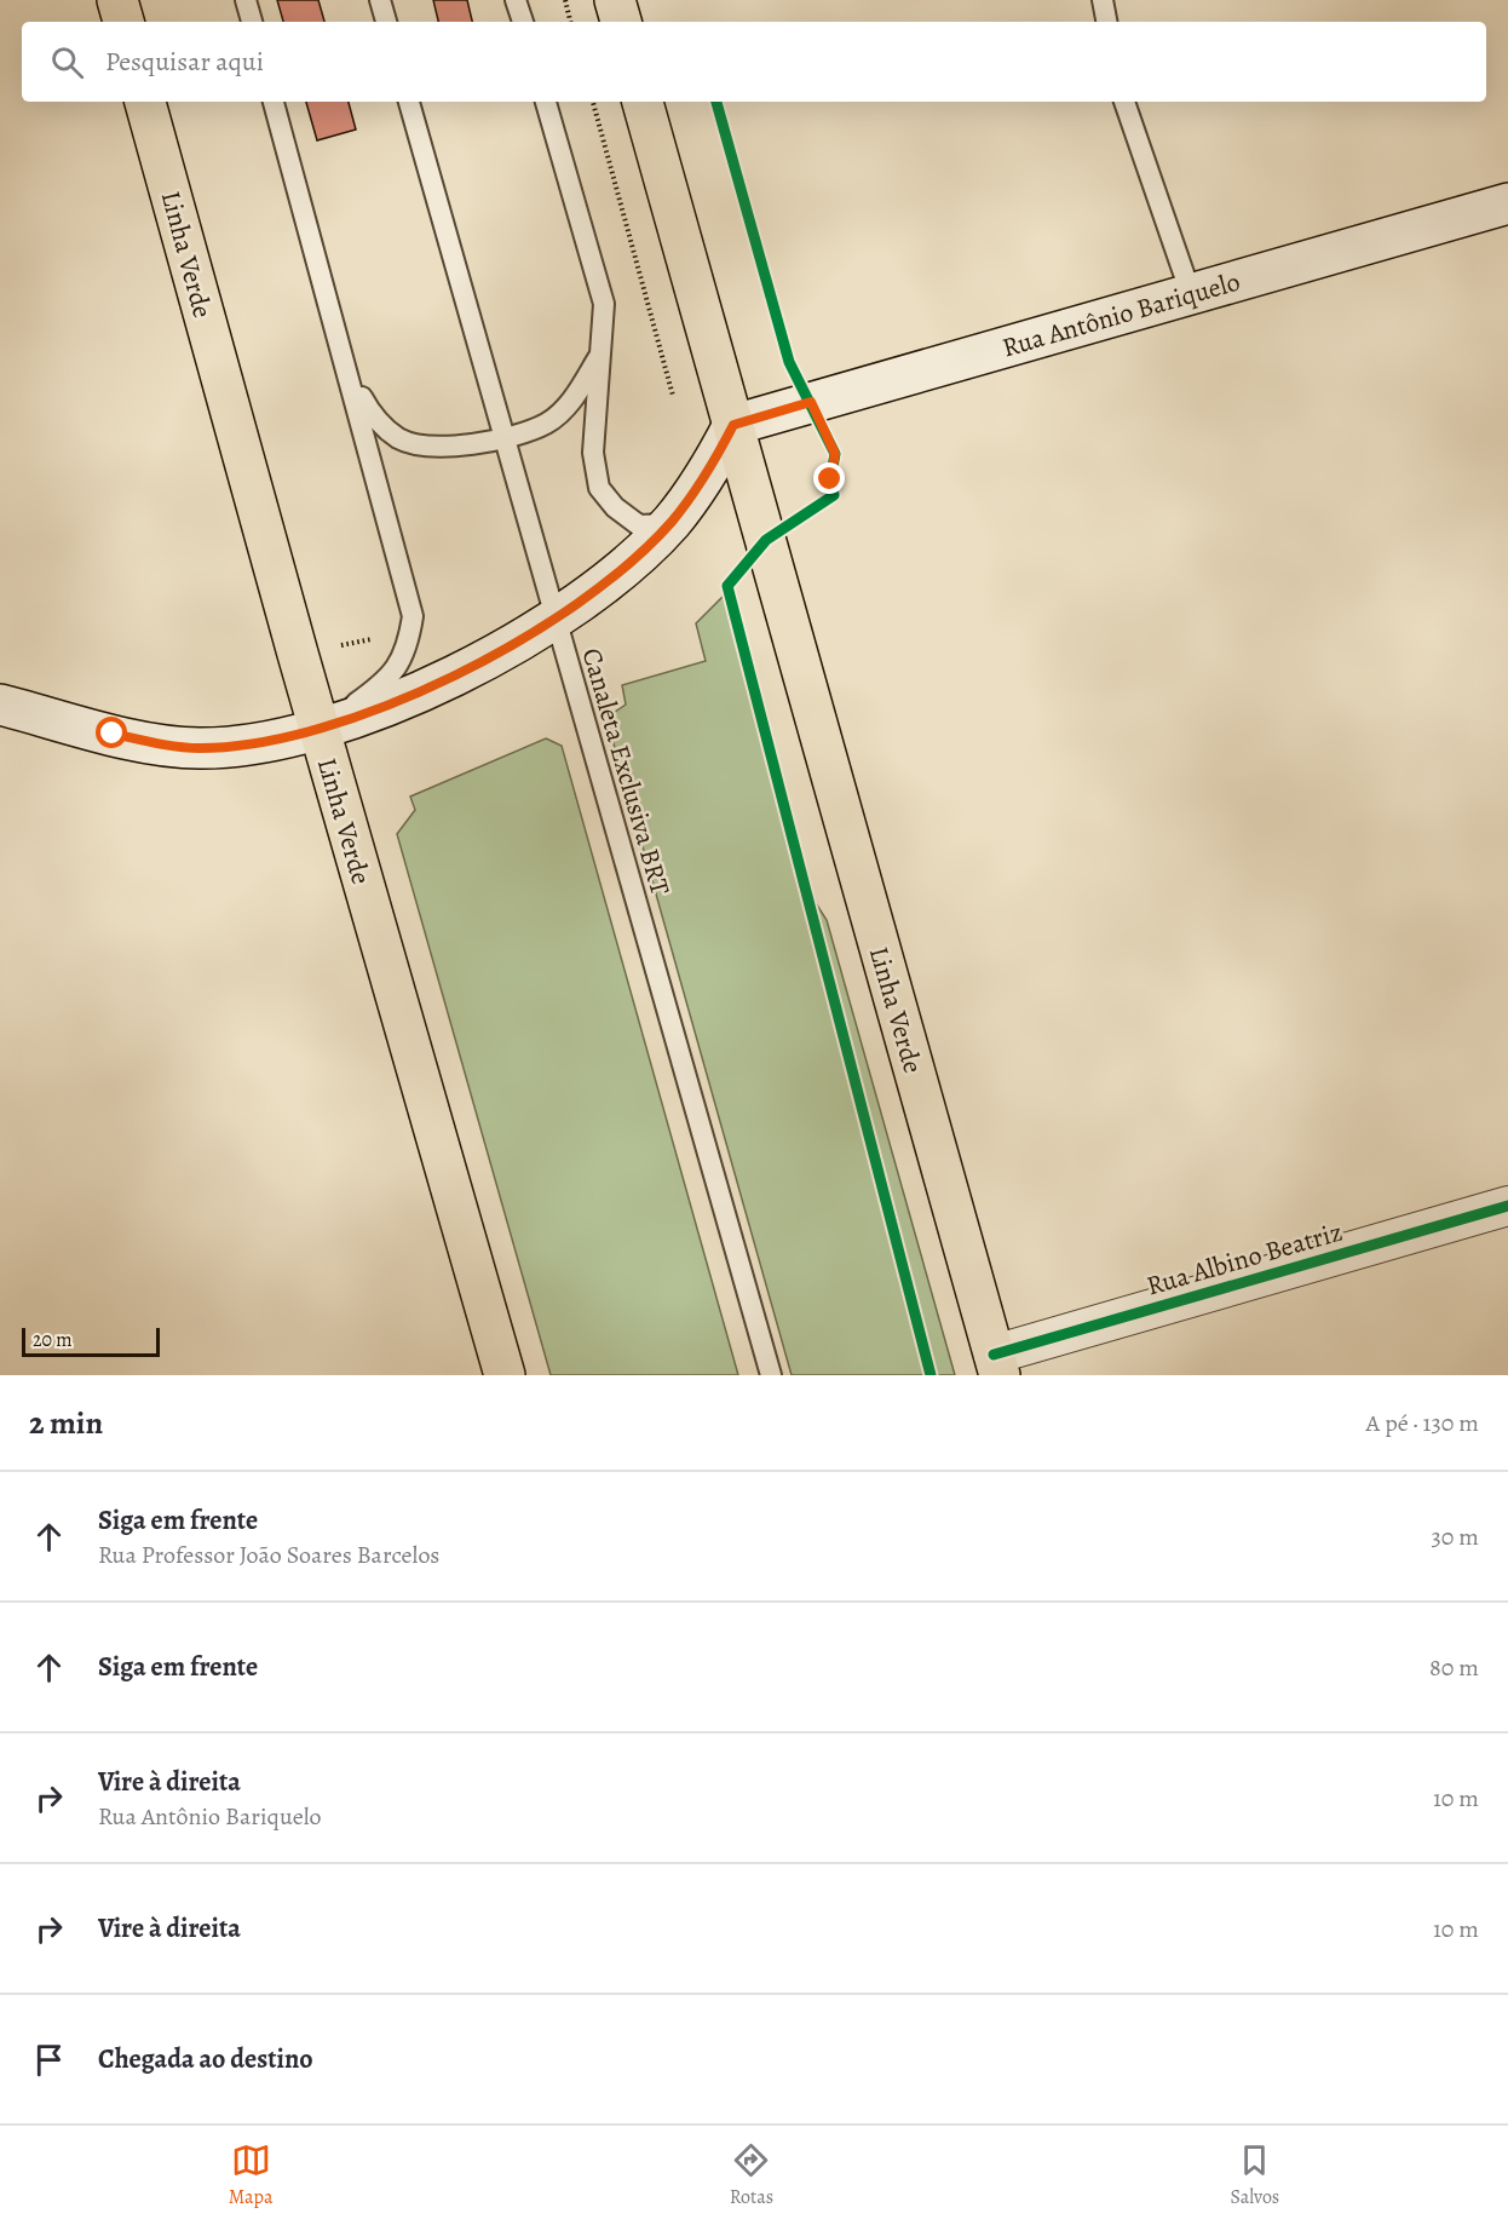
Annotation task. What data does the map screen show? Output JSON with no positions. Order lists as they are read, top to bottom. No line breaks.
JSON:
{"streets":{"highway":["Linha Verde"],"main road":["Rua Antônio Bariquelo"],"street":["Rua Albino Beatriz"],"lane":["Canaleta Exclusiva BRT"]},"crossings":[["Linha Verde","Rua Antônio Bariquelo"],["Linha Verde","Rua Albino Beatriz"]],"scale_bar":"20 m","page":{"search":"Pesquisar aqui","scale":"20 m","heading":["2 min","A pé · 130 m"],"list":[["Siga em frente","Rua Professor João Soares Barcelos","30 m"],["Siga em frente","80 m"],["Vire à direita","Rua Antônio Bariquelo","10 m"],["Vire à direita","10 m"],"Chegada ao destino"],"nav":["Mapa","Rotas","Salvos"]}}
